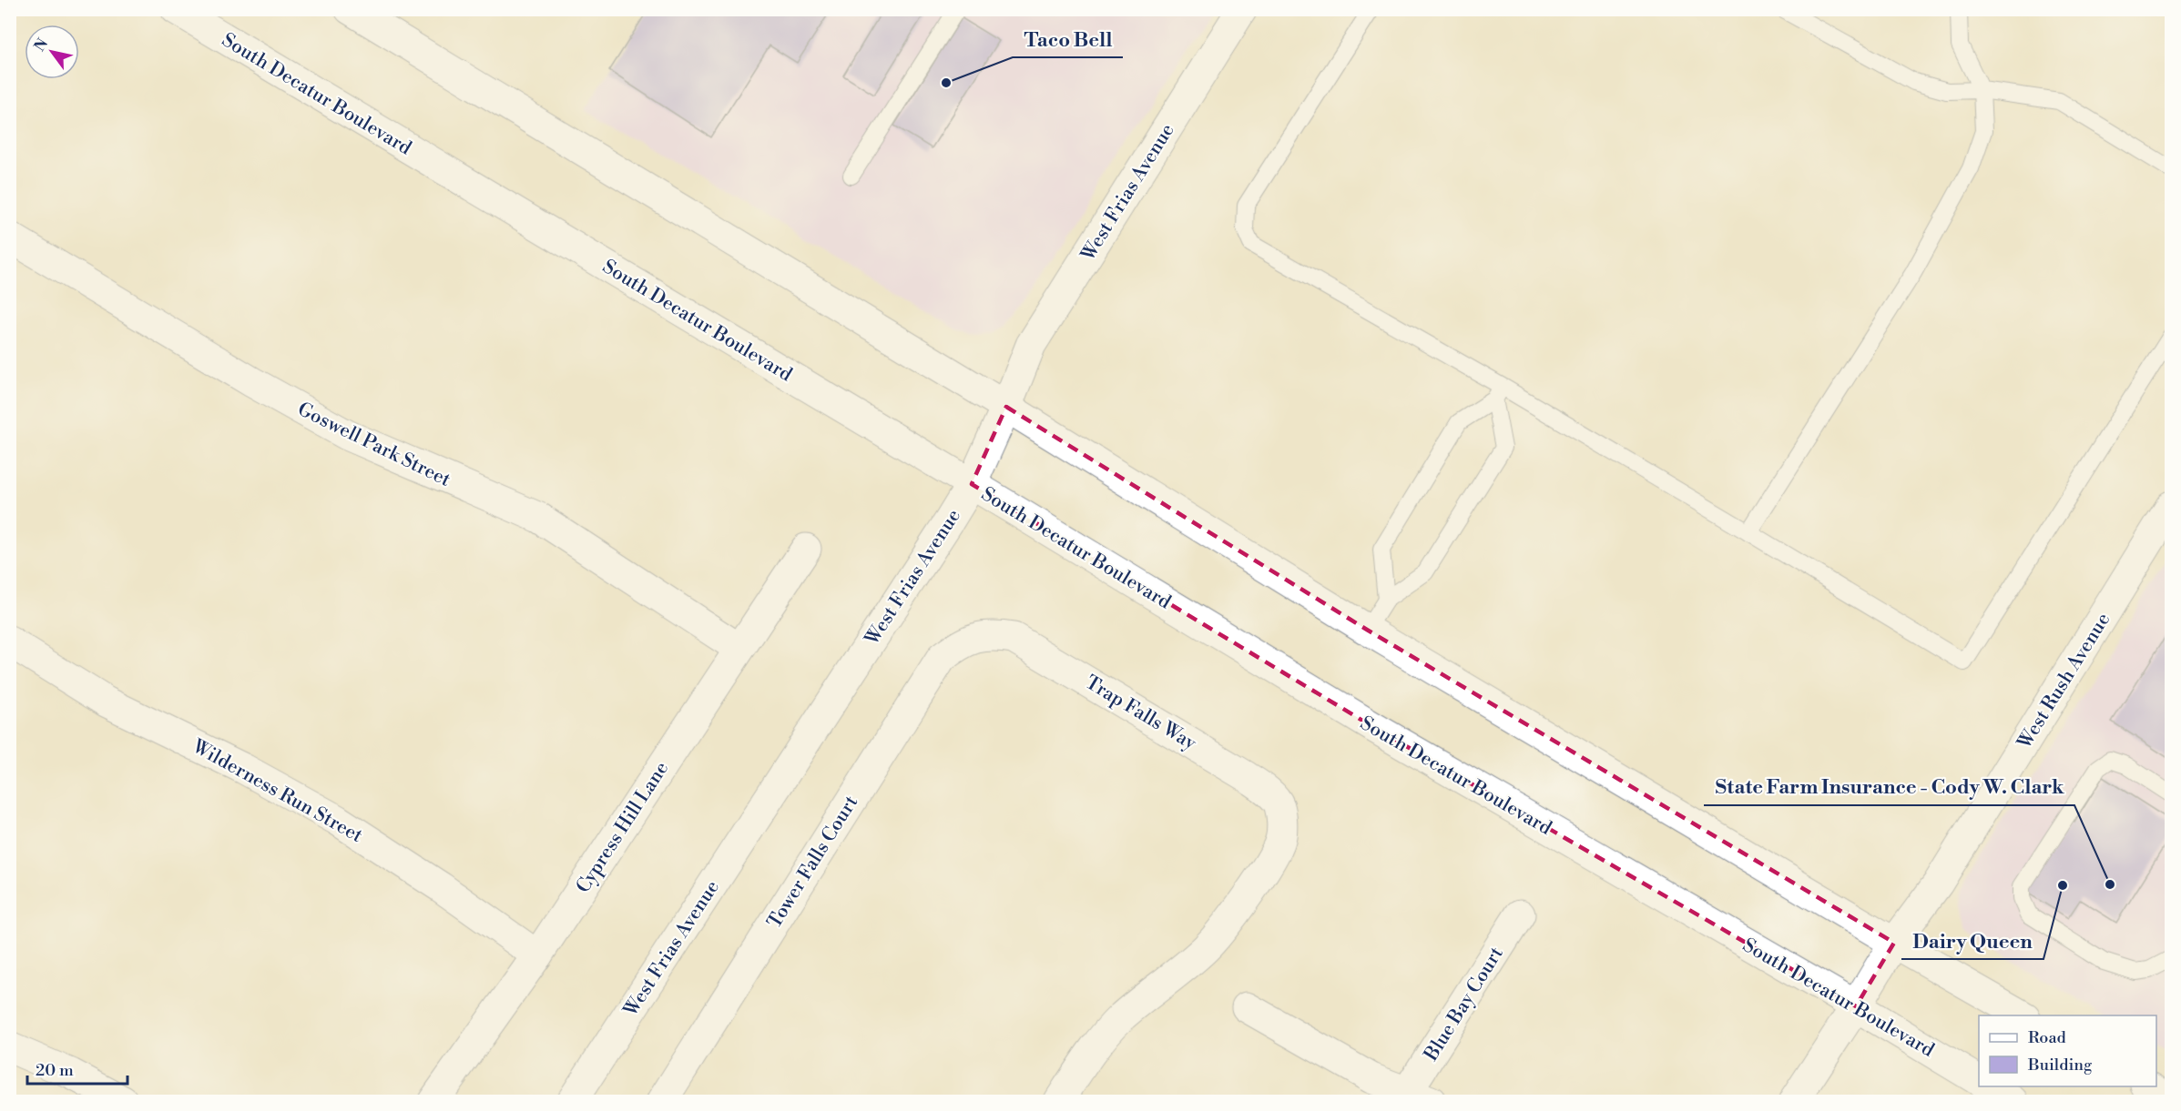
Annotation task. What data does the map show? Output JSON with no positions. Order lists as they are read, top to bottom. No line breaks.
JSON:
{"streets":{"street":["South Decatur Boulevard","West Frias Avenue","Goswell Park Street","West Rush Avenue","Trap Falls Way","Wilderness Run Street","Cypress Hill Lane","Tower Falls Court","Blue Bay Court"]},"crossings":[["South Decatur Boulevard","West Frias Avenue"],["South Decatur Boulevard","West Rush Avenue"],["Goswell Park Street","Cypress Hill Lane"],["Trap Falls Way","Tower Falls Court"],["Wilderness Run Street","Cypress Hill Lane"]],"places":["Taco Bell","State Farm Insurance - Cody W. Clark","Dairy Queen"],"legend":["Road","Building"],"scale_bar":"20 m","north":"top left"}
